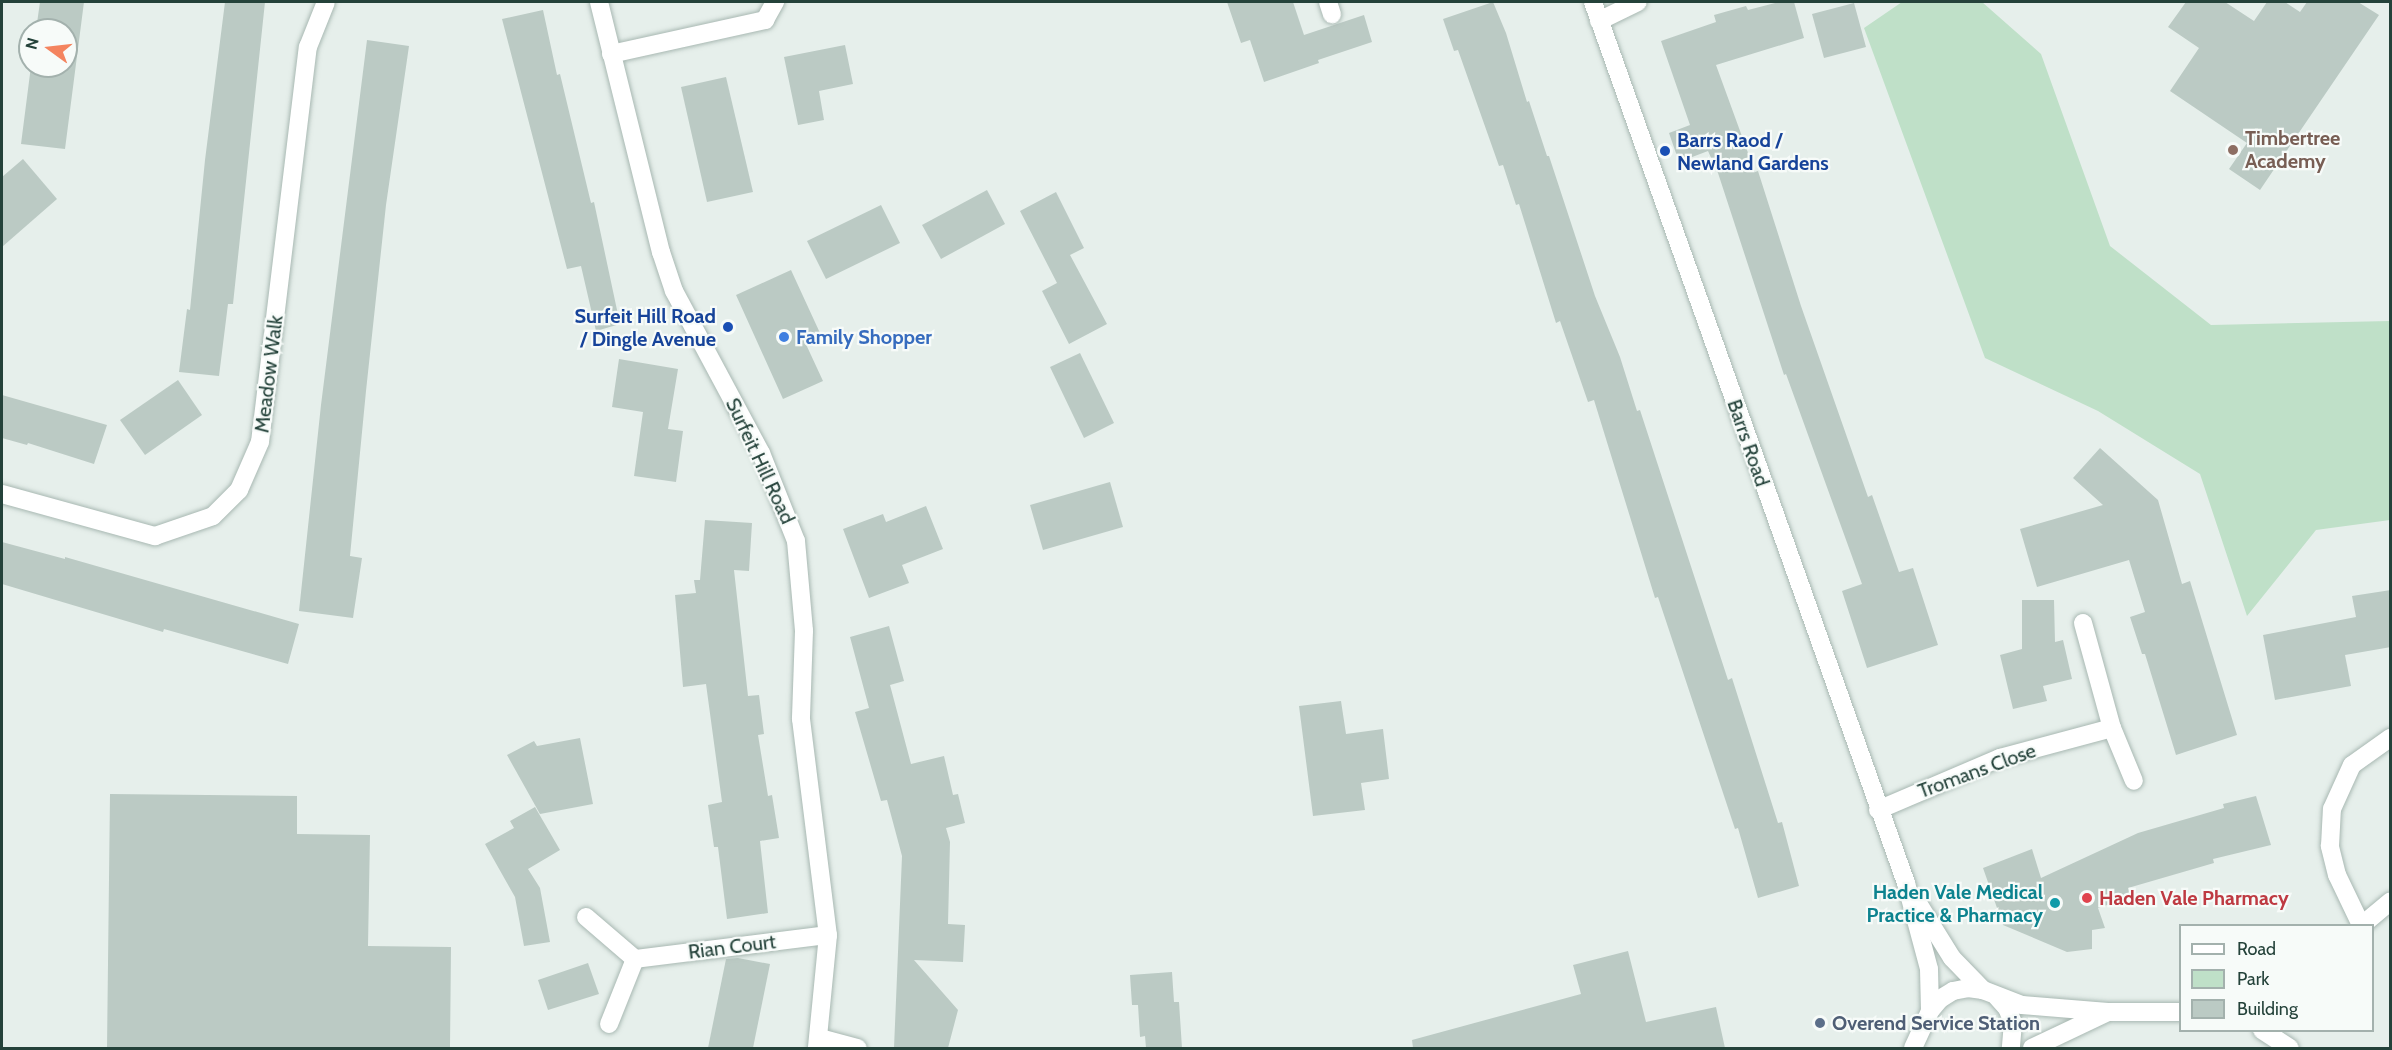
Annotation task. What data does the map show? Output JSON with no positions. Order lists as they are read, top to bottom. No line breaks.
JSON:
{"streets":{"street":["Meadow Walk","Barrs Road","Surfeit Hill Road","Tromans Close","Rian Court"]},"crossings":[["Barrs Road","Tromans Close"],["Surfeit Hill Road","Rian Court"]],"places":["Timbertree Academy","Barrs Raod / Newland Gardens","Surfeit Hill Road / Dingle Avenue","Family Shopper","Haden Vale Pharmacy","Haden Vale Medical Practice & Pharmacy","Overend Service Station"],"legend":["Road","Park","Building"],"north":"left"}
